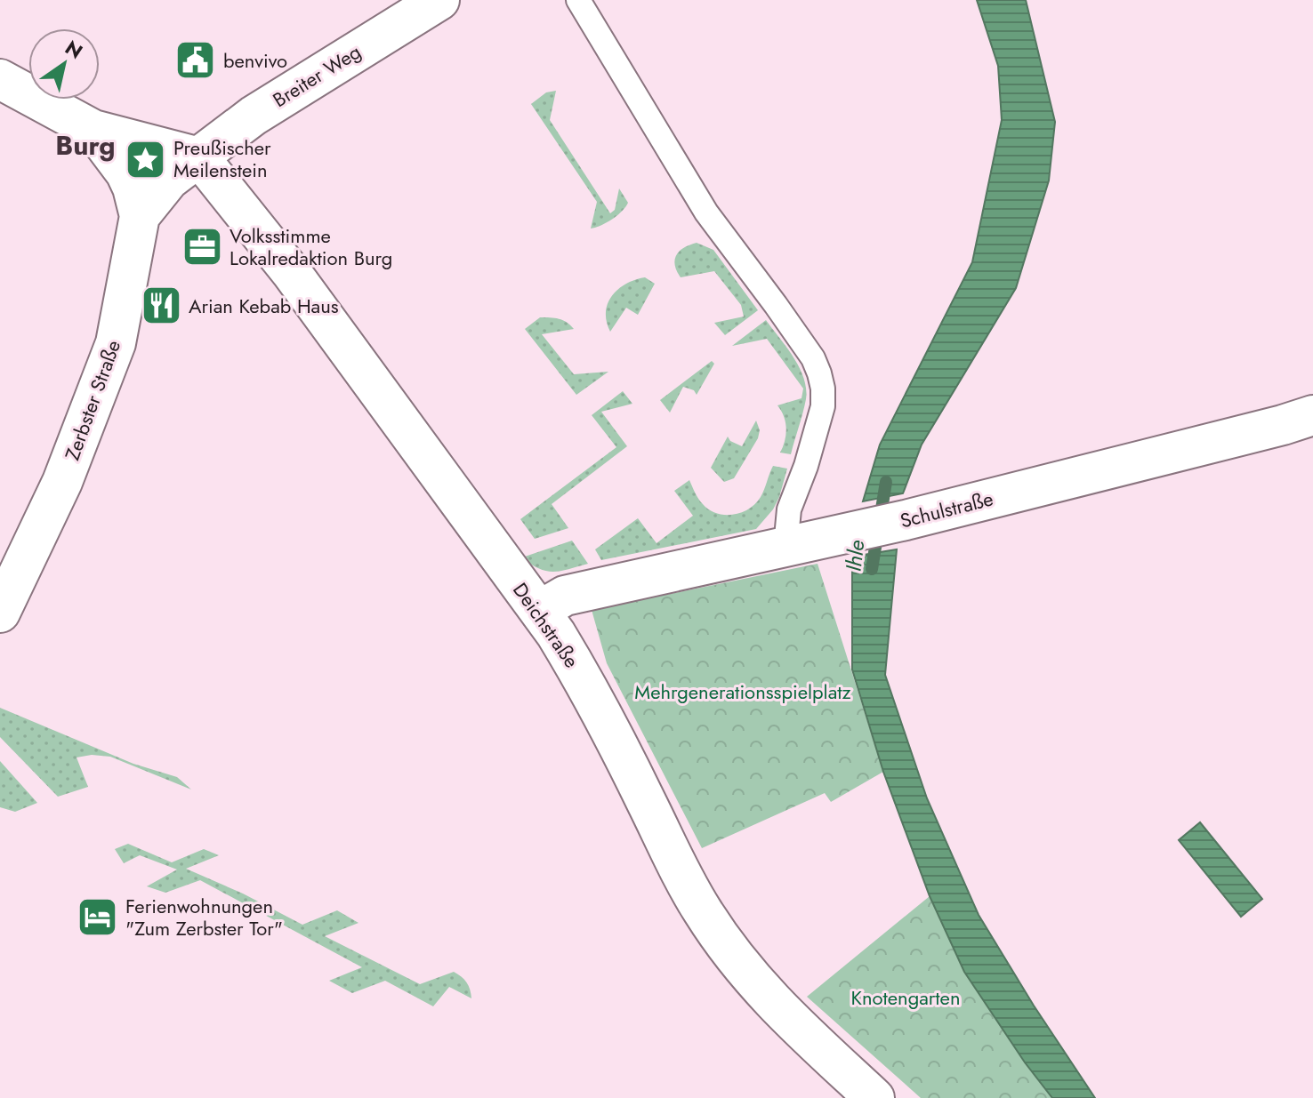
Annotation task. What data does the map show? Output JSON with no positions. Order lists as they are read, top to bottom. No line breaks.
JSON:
{"streets":{"street":["Breiter Weg","Zerbster Straße","Schulstraße","Deichstraße"]},"crossings":[["Breiter Weg","Zerbster Straße"],["Breiter Weg","Deichstraße"],["Zerbster Straße","Deichstraße"],["Schulstraße","Deichstraße"]],"districts":["Burg"],"water":["Ihle"],"parks":["Mehrgenerationsspielplatz","Knotengarten"],"places":{"public building":["benvivo"],"place":["Preußischer Meilenstein"],"office":["Volksstimme Lokalredaktion Burg"],"restaurant":["Arian Kebab Haus"],"hotel":["Ferienwohnungen \"Zum Zerbster Tor\""]},"north":"top right"}
